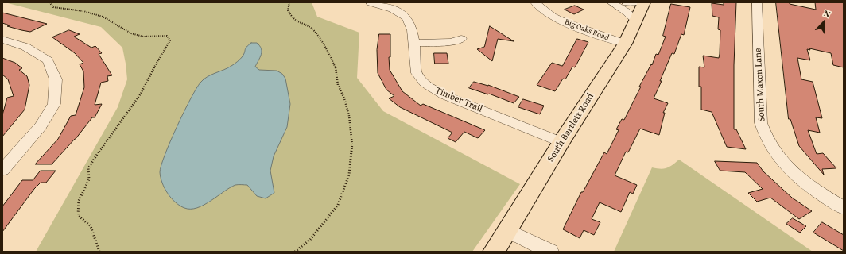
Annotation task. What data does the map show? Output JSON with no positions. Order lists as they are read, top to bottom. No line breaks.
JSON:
{"streets":{"main road":["South Bartlett Road"],"street":["Big Oaks Road","South Maxon Lane","Timber Trail"]},"crossings":[["Big Oaks Road","South Bartlett Road"],["Timber Trail","South Bartlett Road"]],"north":"top"}
